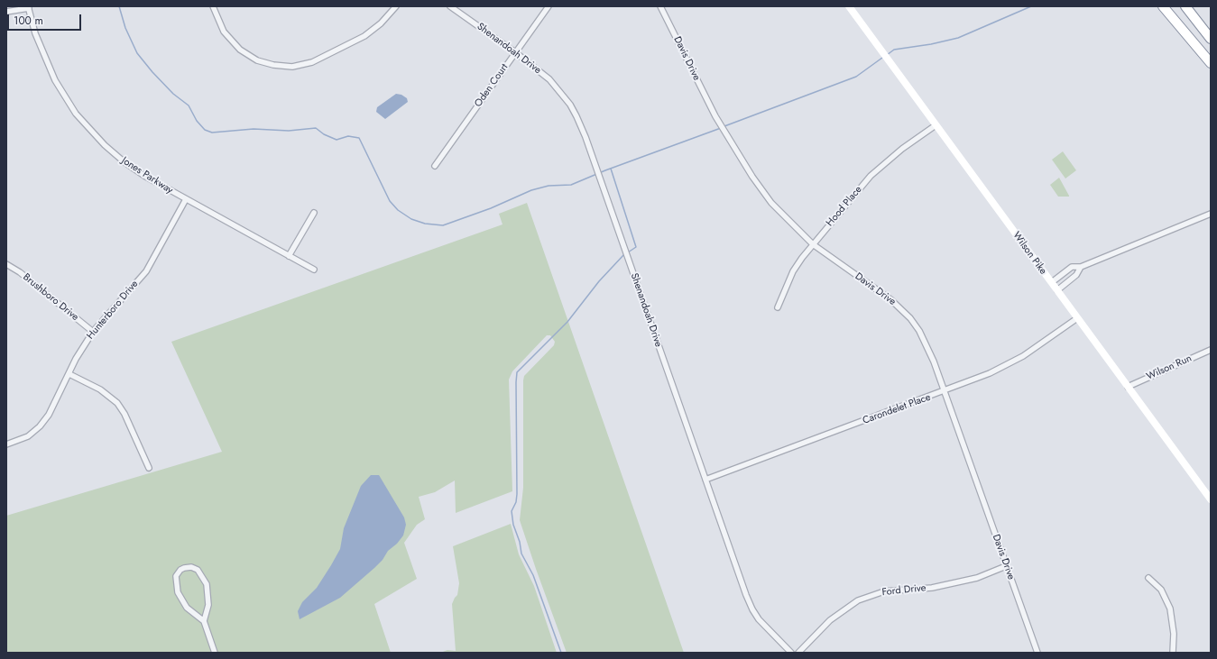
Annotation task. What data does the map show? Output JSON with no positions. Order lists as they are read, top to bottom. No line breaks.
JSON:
{"streets":{"main road":["Wilson Pike"],"street":["Shenandoah Drive","Davis Drive","Oden Court","Jones Parkway","Hood Place","Brushboro Drive","Hunterboro Drive","Wilson Run","Carondelet Place","Ford Drive"]},"crossings":[["Shenandoah Drive","Oden Court"],["Shenandoah Drive","Carondelet Place"],["Davis Drive","Hood Place"],["Davis Drive","Carondelet Place"],["Davis Drive","Ford Drive"],["Jones Parkway","Hunterboro Drive"],["Hood Place","Wilson Pike"],["Wilson Pike","Wilson Run"],["Wilson Pike","Carondelet Place"],["Brushboro Drive","Hunterboro Drive"]],"scale_bar":"100 m"}
